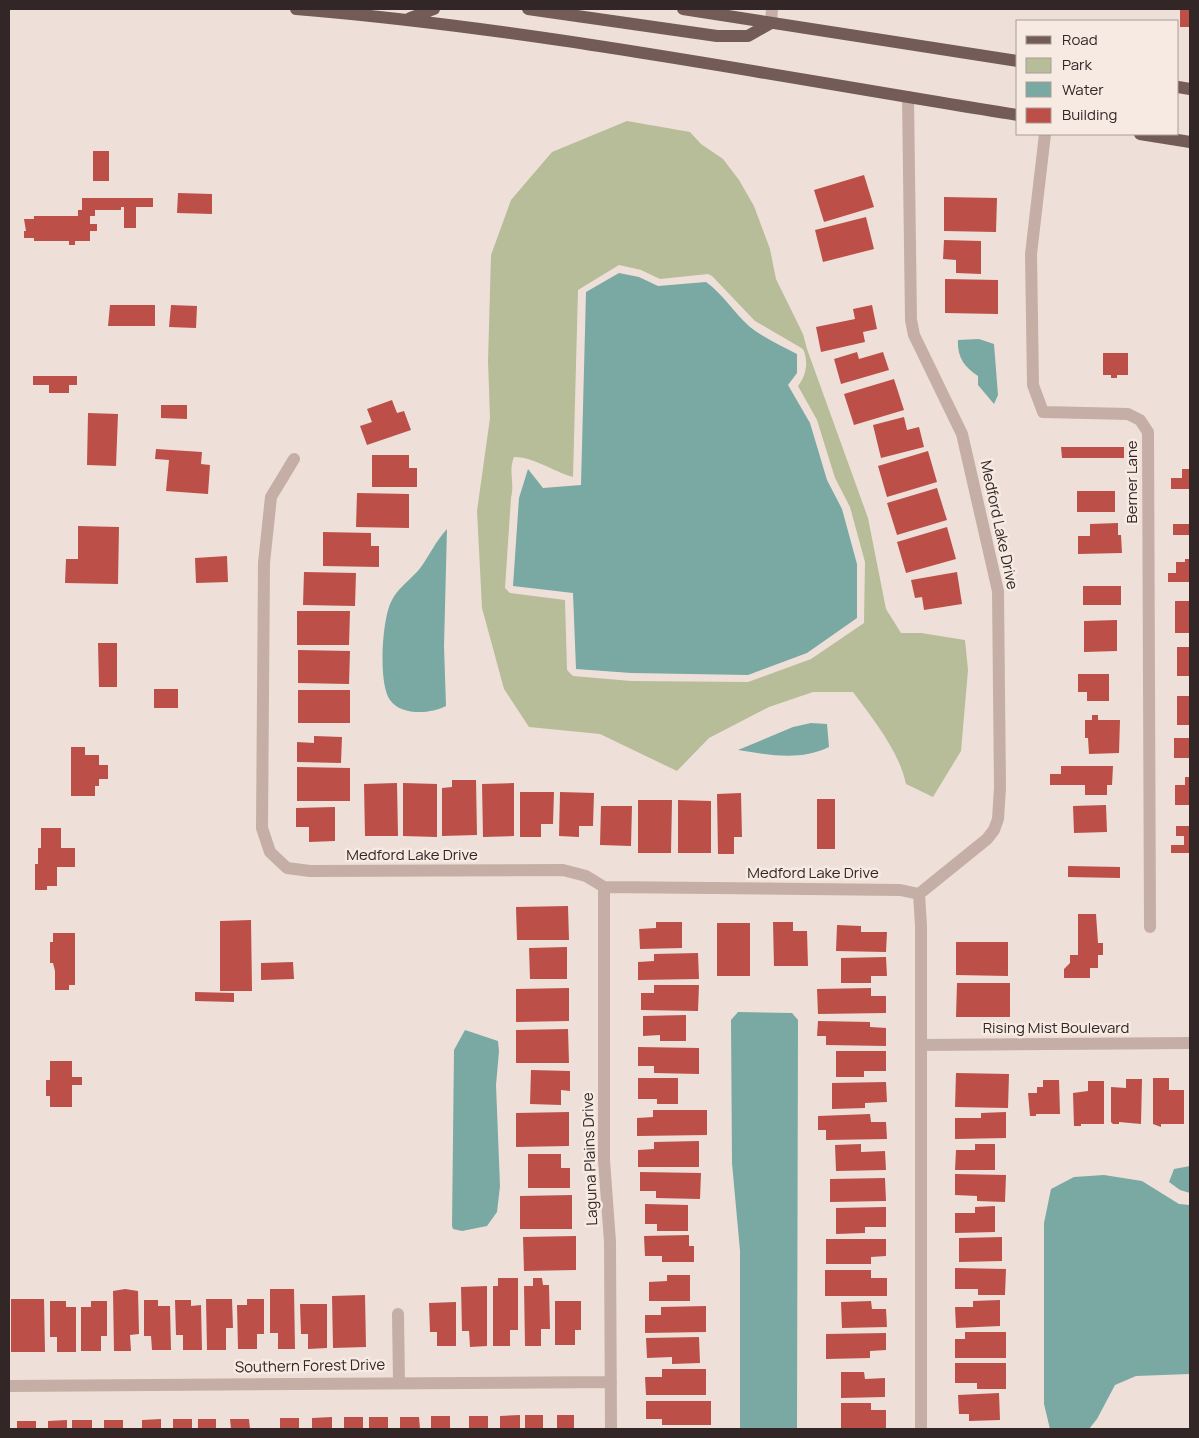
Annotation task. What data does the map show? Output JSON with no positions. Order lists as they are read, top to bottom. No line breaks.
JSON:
{"streets":{"street":["Berner Lane","Medford Lake Drive","Rising Mist Boulevard","Laguna Plains Drive","Southern Forest Drive"]},"crossings":[["Medford Lake Drive","Laguna Plains Drive"],["Laguna Plains Drive","Southern Forest Drive"]],"legend":["Road","Park","Water","Building"]}
